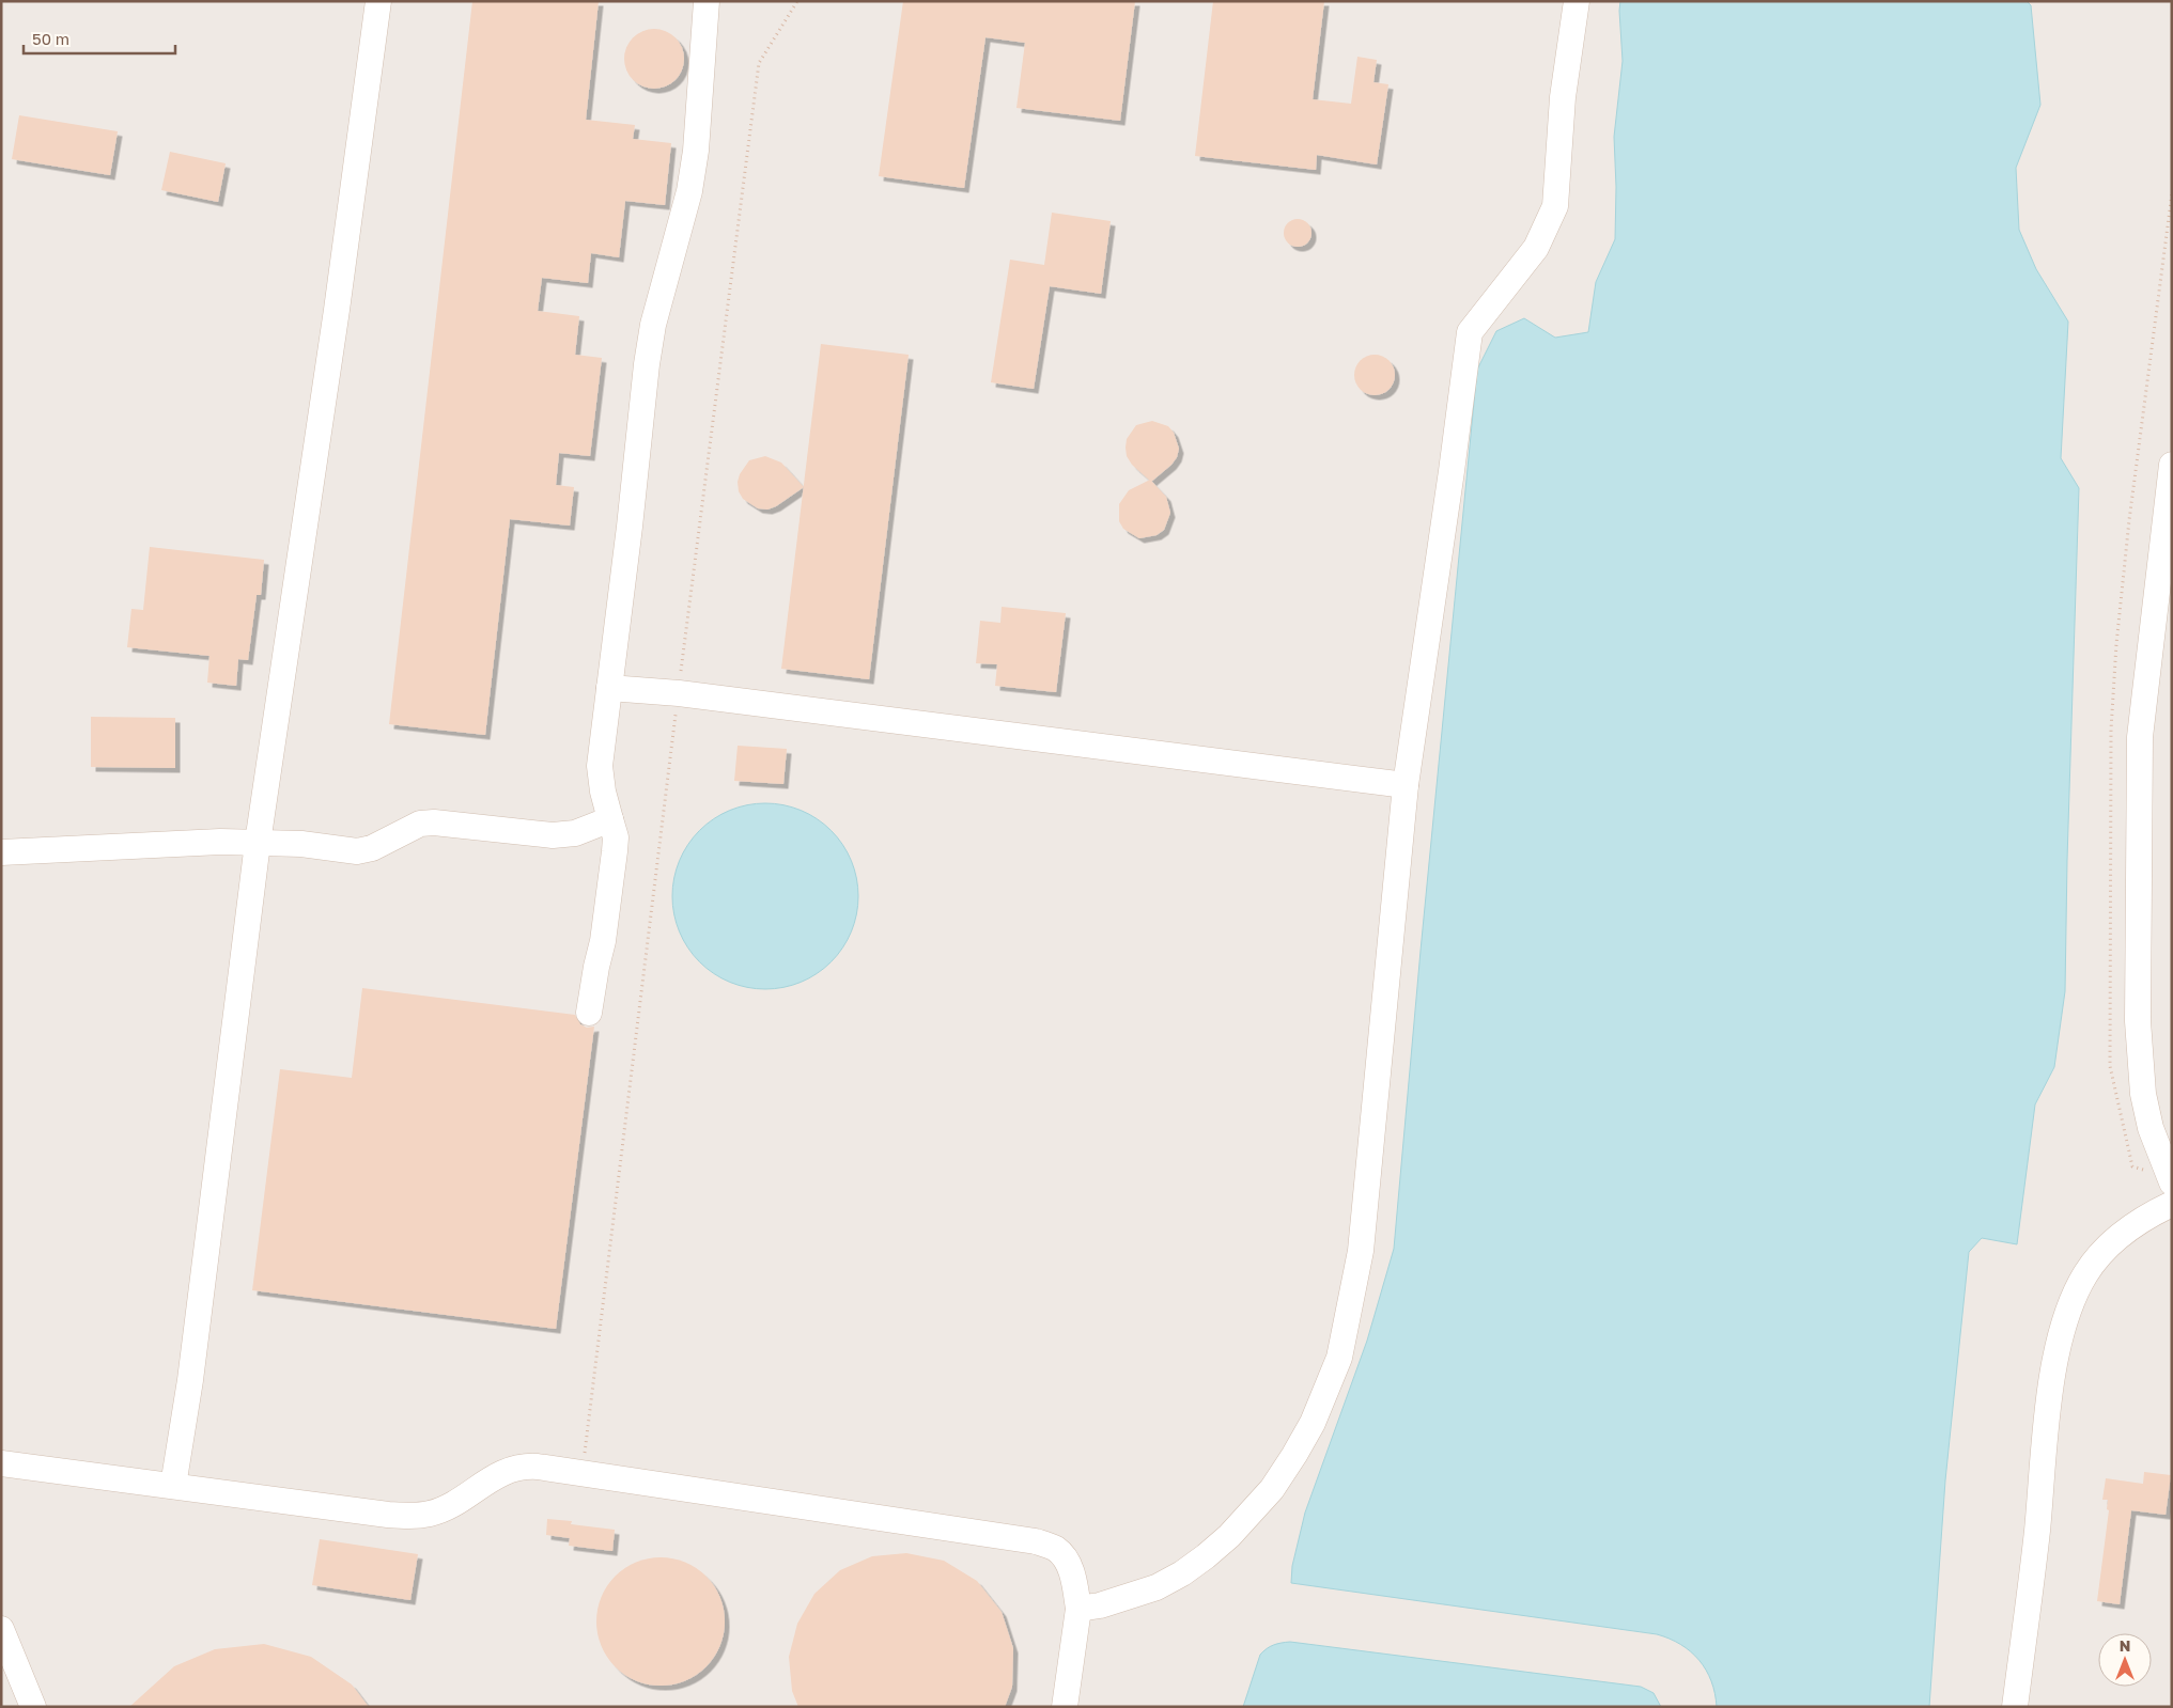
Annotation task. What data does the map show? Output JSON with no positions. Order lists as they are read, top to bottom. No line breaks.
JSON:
{"scale_bar":"50 m","north":"top"}
